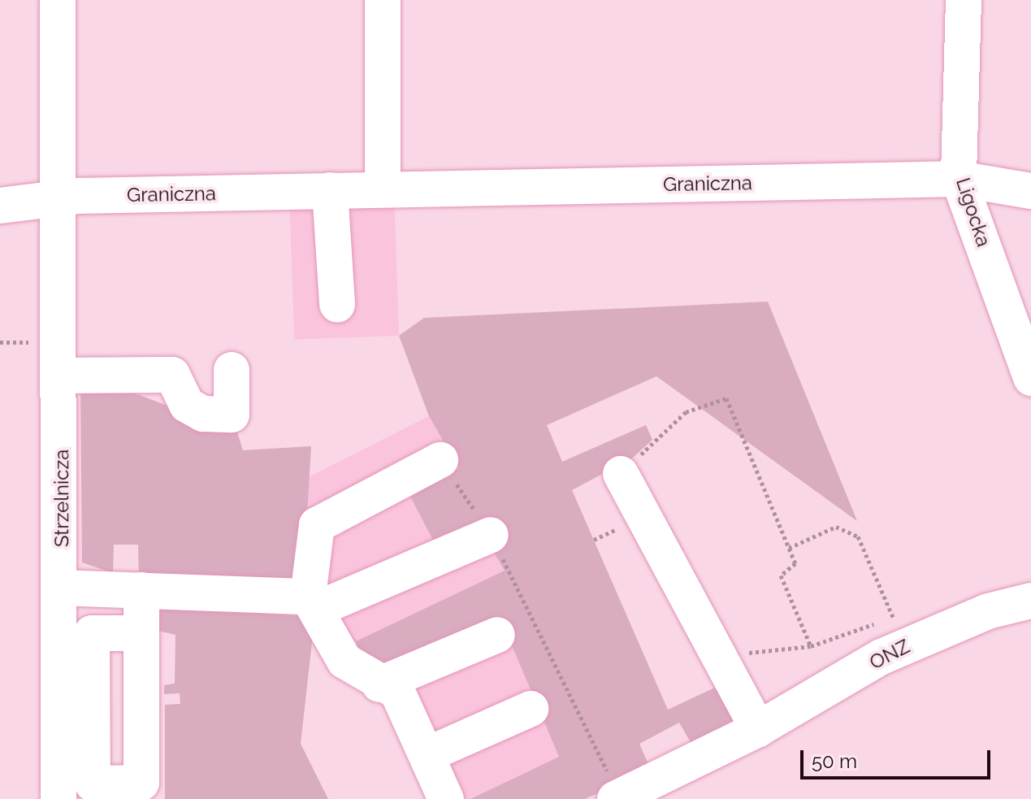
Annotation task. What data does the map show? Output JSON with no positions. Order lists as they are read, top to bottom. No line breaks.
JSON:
{"streets":{"street":["Graniczna","Ligocka","Strzelnicza","ONZ"]},"crossings":[["Graniczna","Ligocka"],["Graniczna","Strzelnicza"]],"scale_bar":"50 m"}
